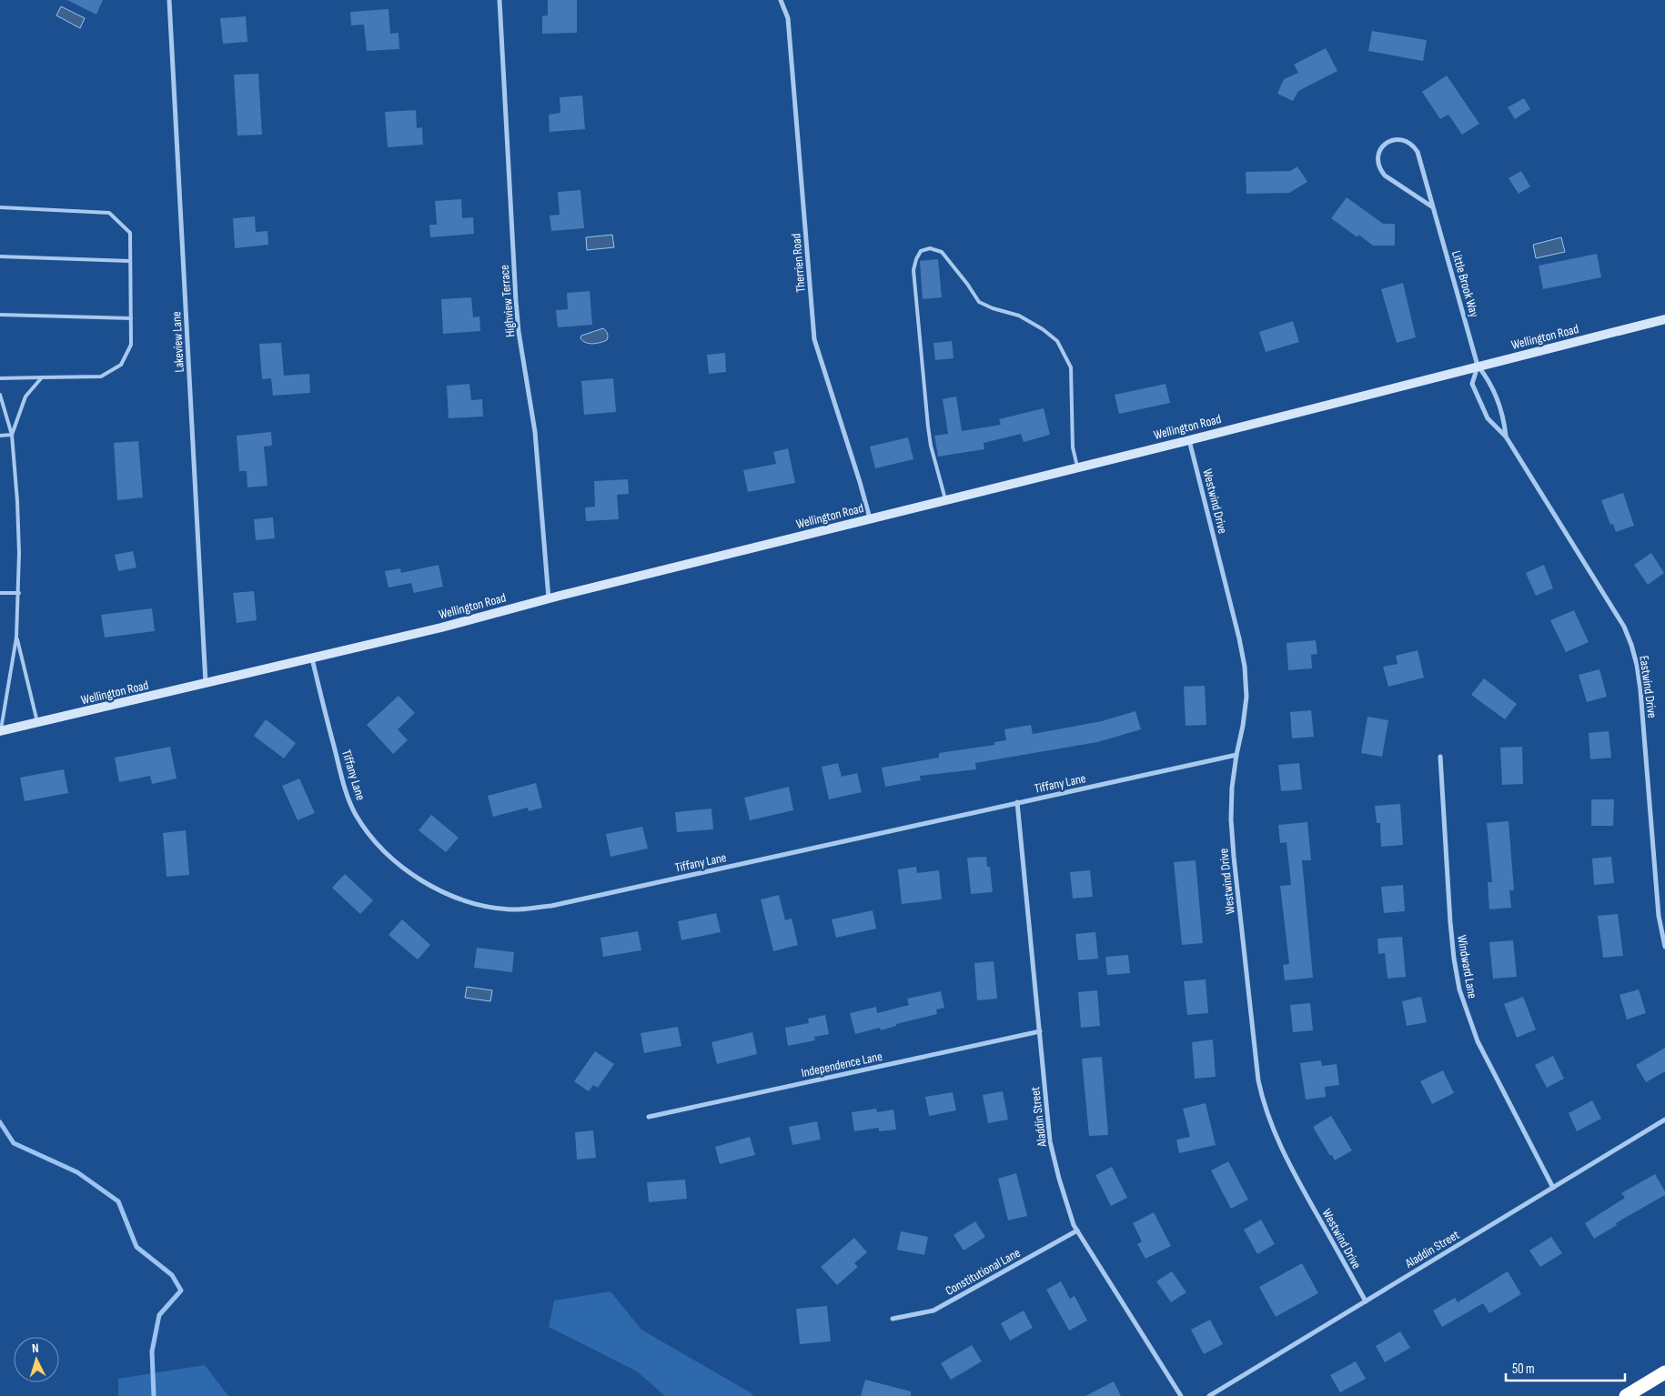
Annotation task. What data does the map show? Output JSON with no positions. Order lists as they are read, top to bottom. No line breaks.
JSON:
{"streets":{"main road":["Wellington Road"],"street":["Therrien Road","Little Brook Way","Highview Terrace","Lakeview Lane","Westwind Drive","Eastwind Drive","Tiffany Lane","Windward Lane","Independence Lane","Aladdin Street","Constitutional Lane"]},"crossings":[["Therrien Road","Wellington Road"],["Little Brook Way","Wellington Road"],["Little Brook Way","Eastwind Drive"],["Highview Terrace","Wellington Road"],["Wellington Road","Lakeview Lane"],["Wellington Road","Westwind Drive"],["Wellington Road","Eastwind Drive"],["Wellington Road","Tiffany Lane"],["Westwind Drive","Tiffany Lane"],["Westwind Drive","Aladdin Street"],["Tiffany Lane","Aladdin Street"],["Windward Lane","Aladdin Street"],["Independence Lane","Aladdin Street"],["Aladdin Street","Constitutional Lane"]],"scale_bar":"50 m","north":"top"}
